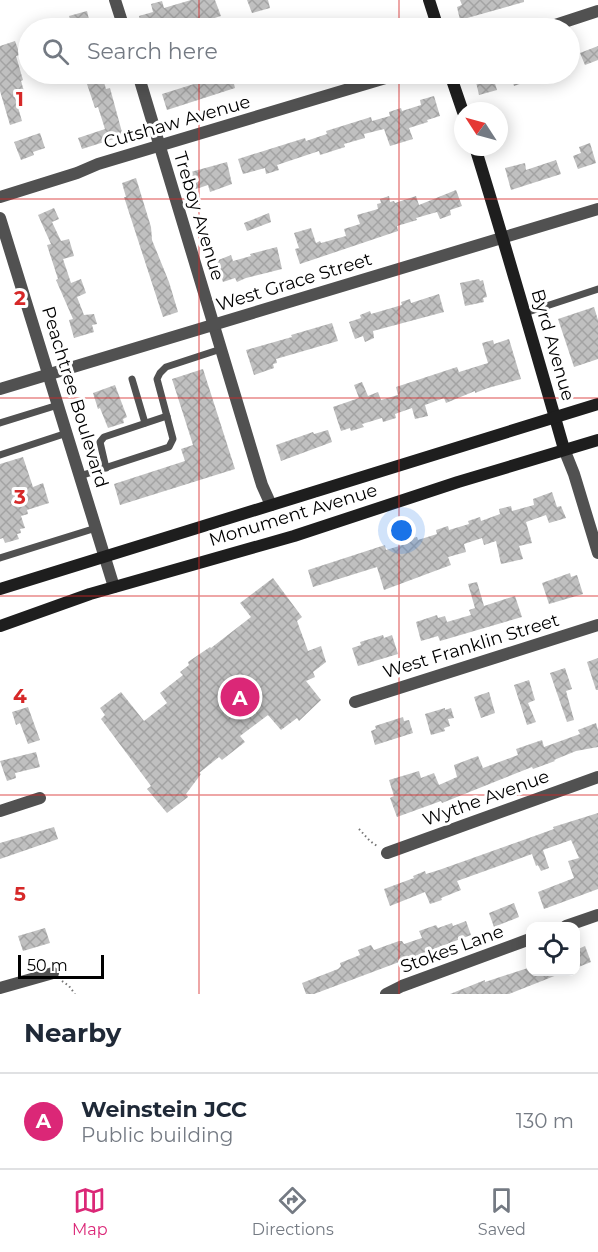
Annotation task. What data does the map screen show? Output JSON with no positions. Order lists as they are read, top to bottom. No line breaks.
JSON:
{"streets":{"street":["Cutshaw Avenue","Treboy Avenue","West Grace Street","Byrd Avenue","Peachtree Boulevard","Monument Avenue","West Franklin Street","Wythe Avenue","Stokes Lane"]},"crossings":[["Cutshaw Avenue","Treboy Avenue"],["Treboy Avenue","West Grace Street"],["Treboy Avenue","Monument Avenue"],["West Grace Street","Byrd Avenue"],["West Grace Street","Peachtree Boulevard"],["Byrd Avenue","Monument Avenue"],["Peachtree Boulevard","Monument Avenue"]],"scale_bar":"50 m","north":"top left","page":{"search":"Search here","pins":"A","scale":"50 m","heading":"Nearby","list":[{"mark":"A","name":"Weinstein JCC","note":"Public building","value":"130 m"}],"nav":["Map","Directions","Saved"]},"grid":{"rows":["1","2","3","4","5"]}}
